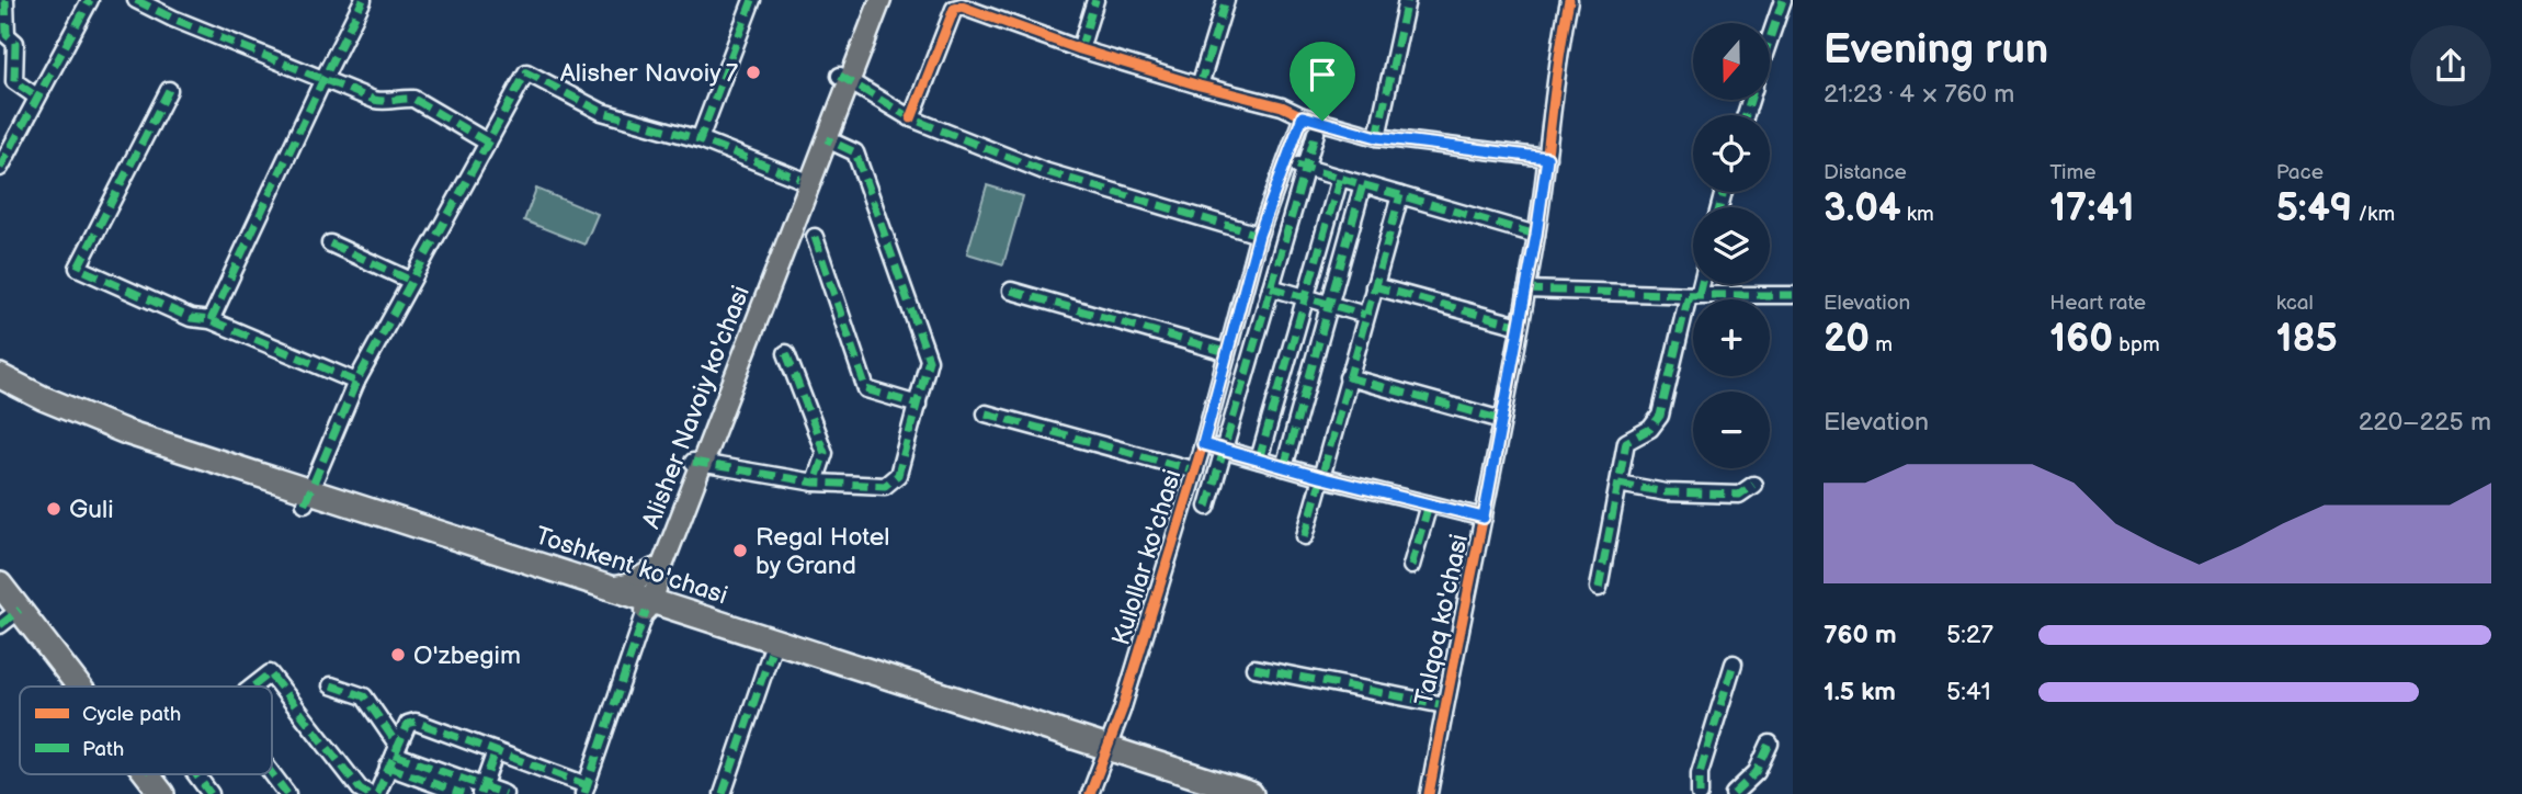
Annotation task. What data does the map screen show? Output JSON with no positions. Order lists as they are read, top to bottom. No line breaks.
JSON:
{"streets":{"highway":["Toshkent ko'chasi"],"main road":["Alisher Navoiy ko'chasi"],"street":["Kulollar ko'chasi","Talqoq ko'chasi"]},"crossings":[["Alisher Navoiy ko'chasi","Toshkent ko'chasi"],["Kulollar ko'chasi","Toshkent ko'chasi"],["Kulollar ko'chasi","Talqoq ko'chasi"]],"places":["Alisher Navoiy 7","Guli","Regal Hotel by Grand","O'zbegim"],"legend":["Cycle path","Path"],"north":"bottom","page":{"heading":["Evening run","21:23 · 4 × 760 m"],"map_buttons":["+","−"],"stats":[["Distance","3.04 km"],["Time","17:41"],["Pace","5:49 /km"],["Elevation","20 m"],["Heart rate","160 bpm"],["kcal","185"]],"chart":["Elevation","220–225 m"],"list":[{"name":"760 m","note":"5:27"},{"name":"1.5 km","note":"5:41"}]}}
